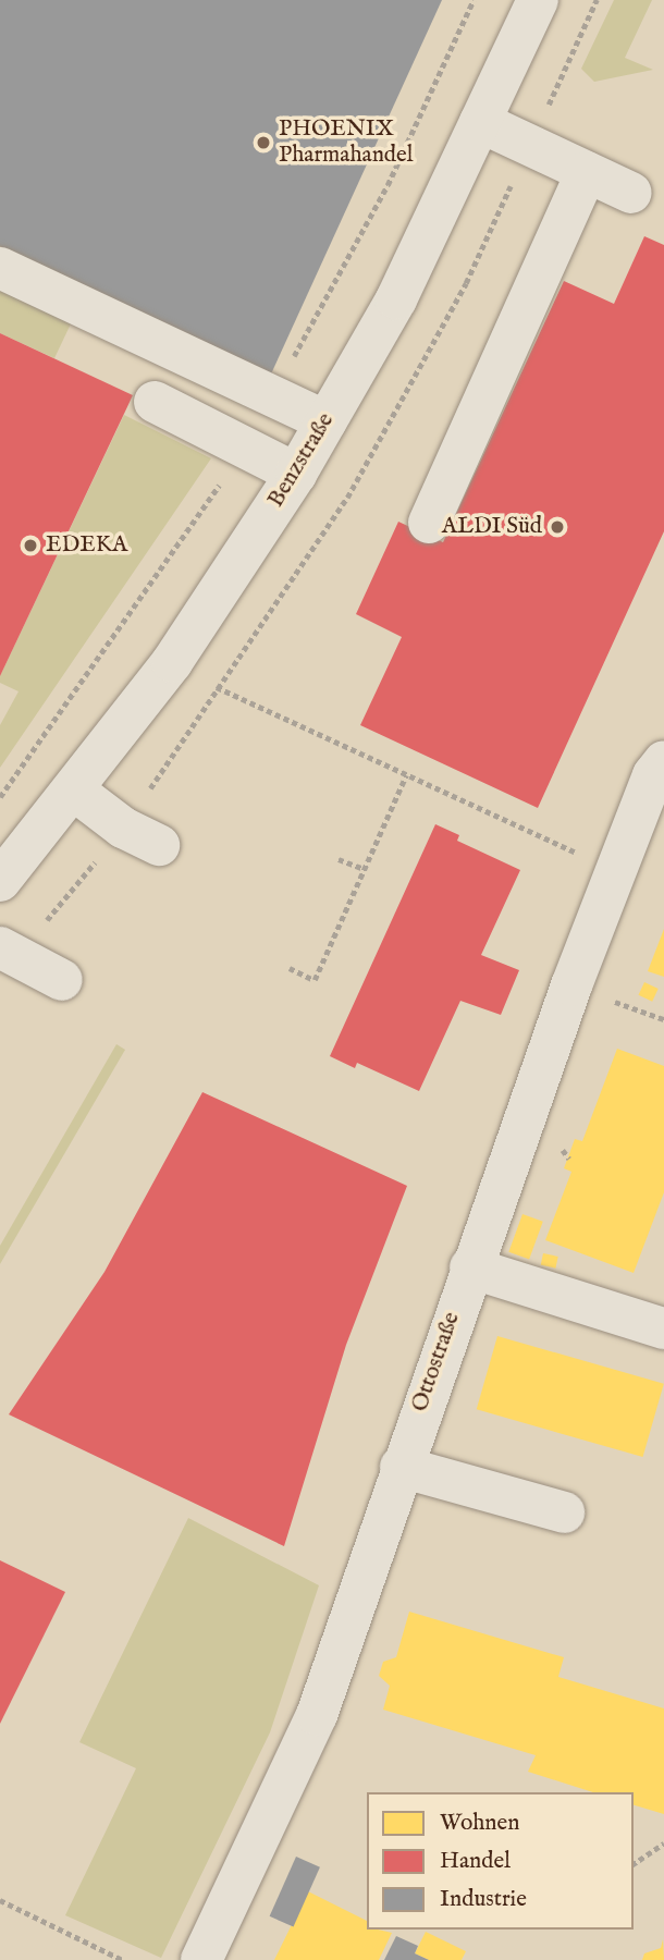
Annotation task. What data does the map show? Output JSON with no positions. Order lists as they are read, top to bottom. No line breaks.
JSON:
{"streets":{"street":["Benzstraße","Ottostraße"]},"places":["PHOENIX Pharmahandel","ALDI Süd","EDEKA"],"legend":["Wohnen","Handel","Industrie"]}
